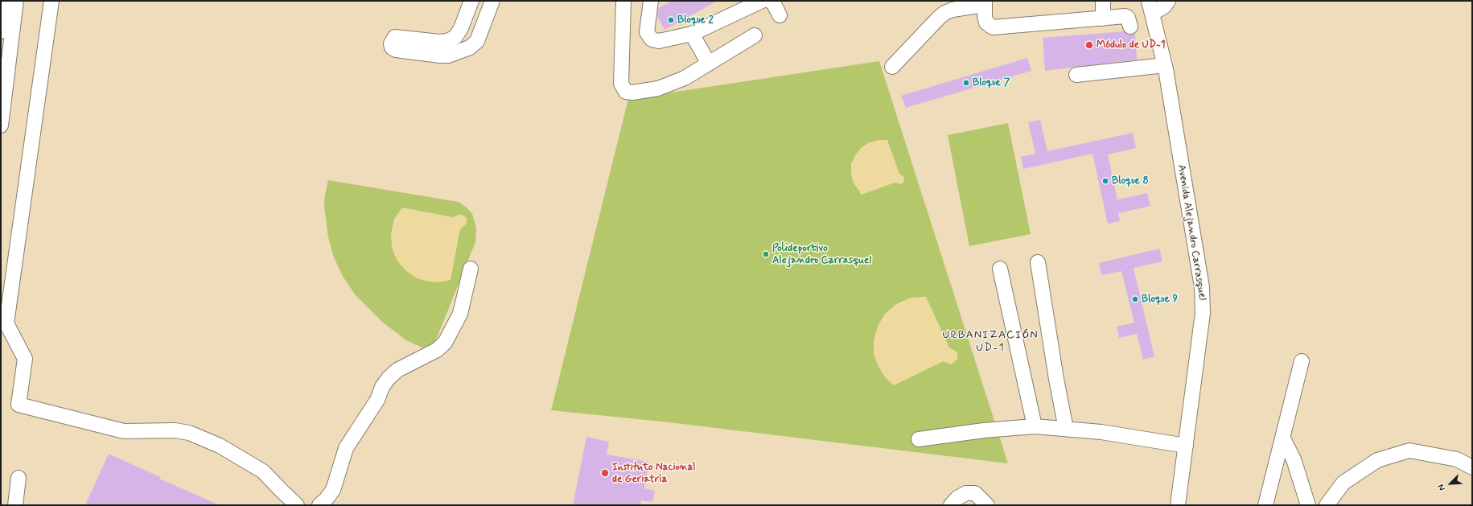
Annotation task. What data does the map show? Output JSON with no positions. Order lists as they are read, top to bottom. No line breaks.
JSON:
{"streets":{"street":["Avenida Alejandro Carrasquel"]},"districts":["URBANIZACIÓN UD-1"],"places":["Bloque 2","Módulo de UD-1","Bloque 7","Bloque 8","Polideportivo Alejandro Carrasquel","Bloque 9","Instituto Nacional de Geriatría"],"north":"bottom left"}
